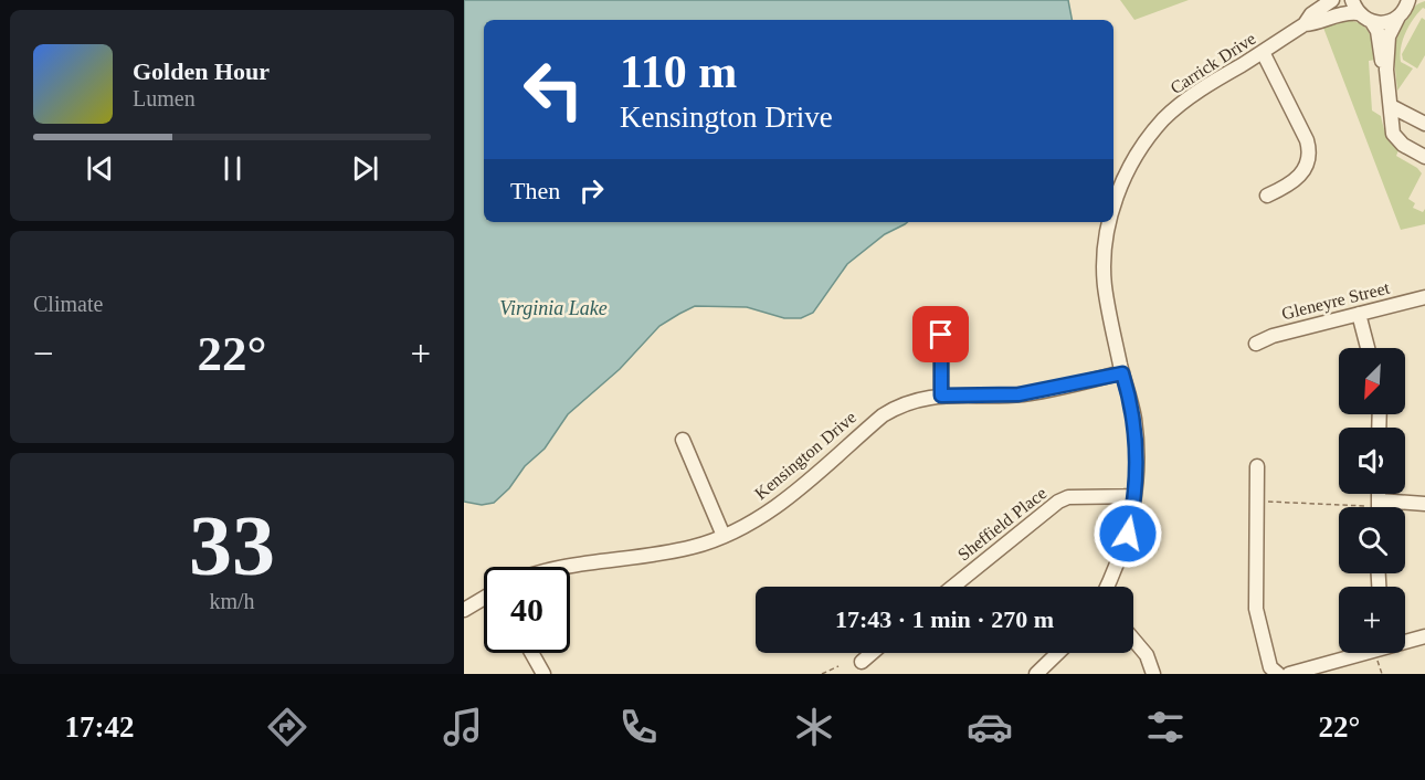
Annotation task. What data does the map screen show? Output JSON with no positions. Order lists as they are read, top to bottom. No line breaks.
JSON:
{"streets":{"street":["Carrick Drive","Gleneyre Street","Kensington Drive","Sheffield Place"]},"crossings":[["Carrick Drive","Kensington Drive"],["Carrick Drive","Sheffield Place"]],"water":["Virginia Lake"],"north":"bottom left","page":{"turn":["110 m","Kensington Drive"],"song":["Golden Hour","Lumen"],"then":"Then","tile":["Climate",["33","km/h"]],"heat":["−","22°","+"],"map_buttons":"+","limit":"40","trip":"17:43 · 1 min · 270 m","tabs":["17:42","22°"]}}
